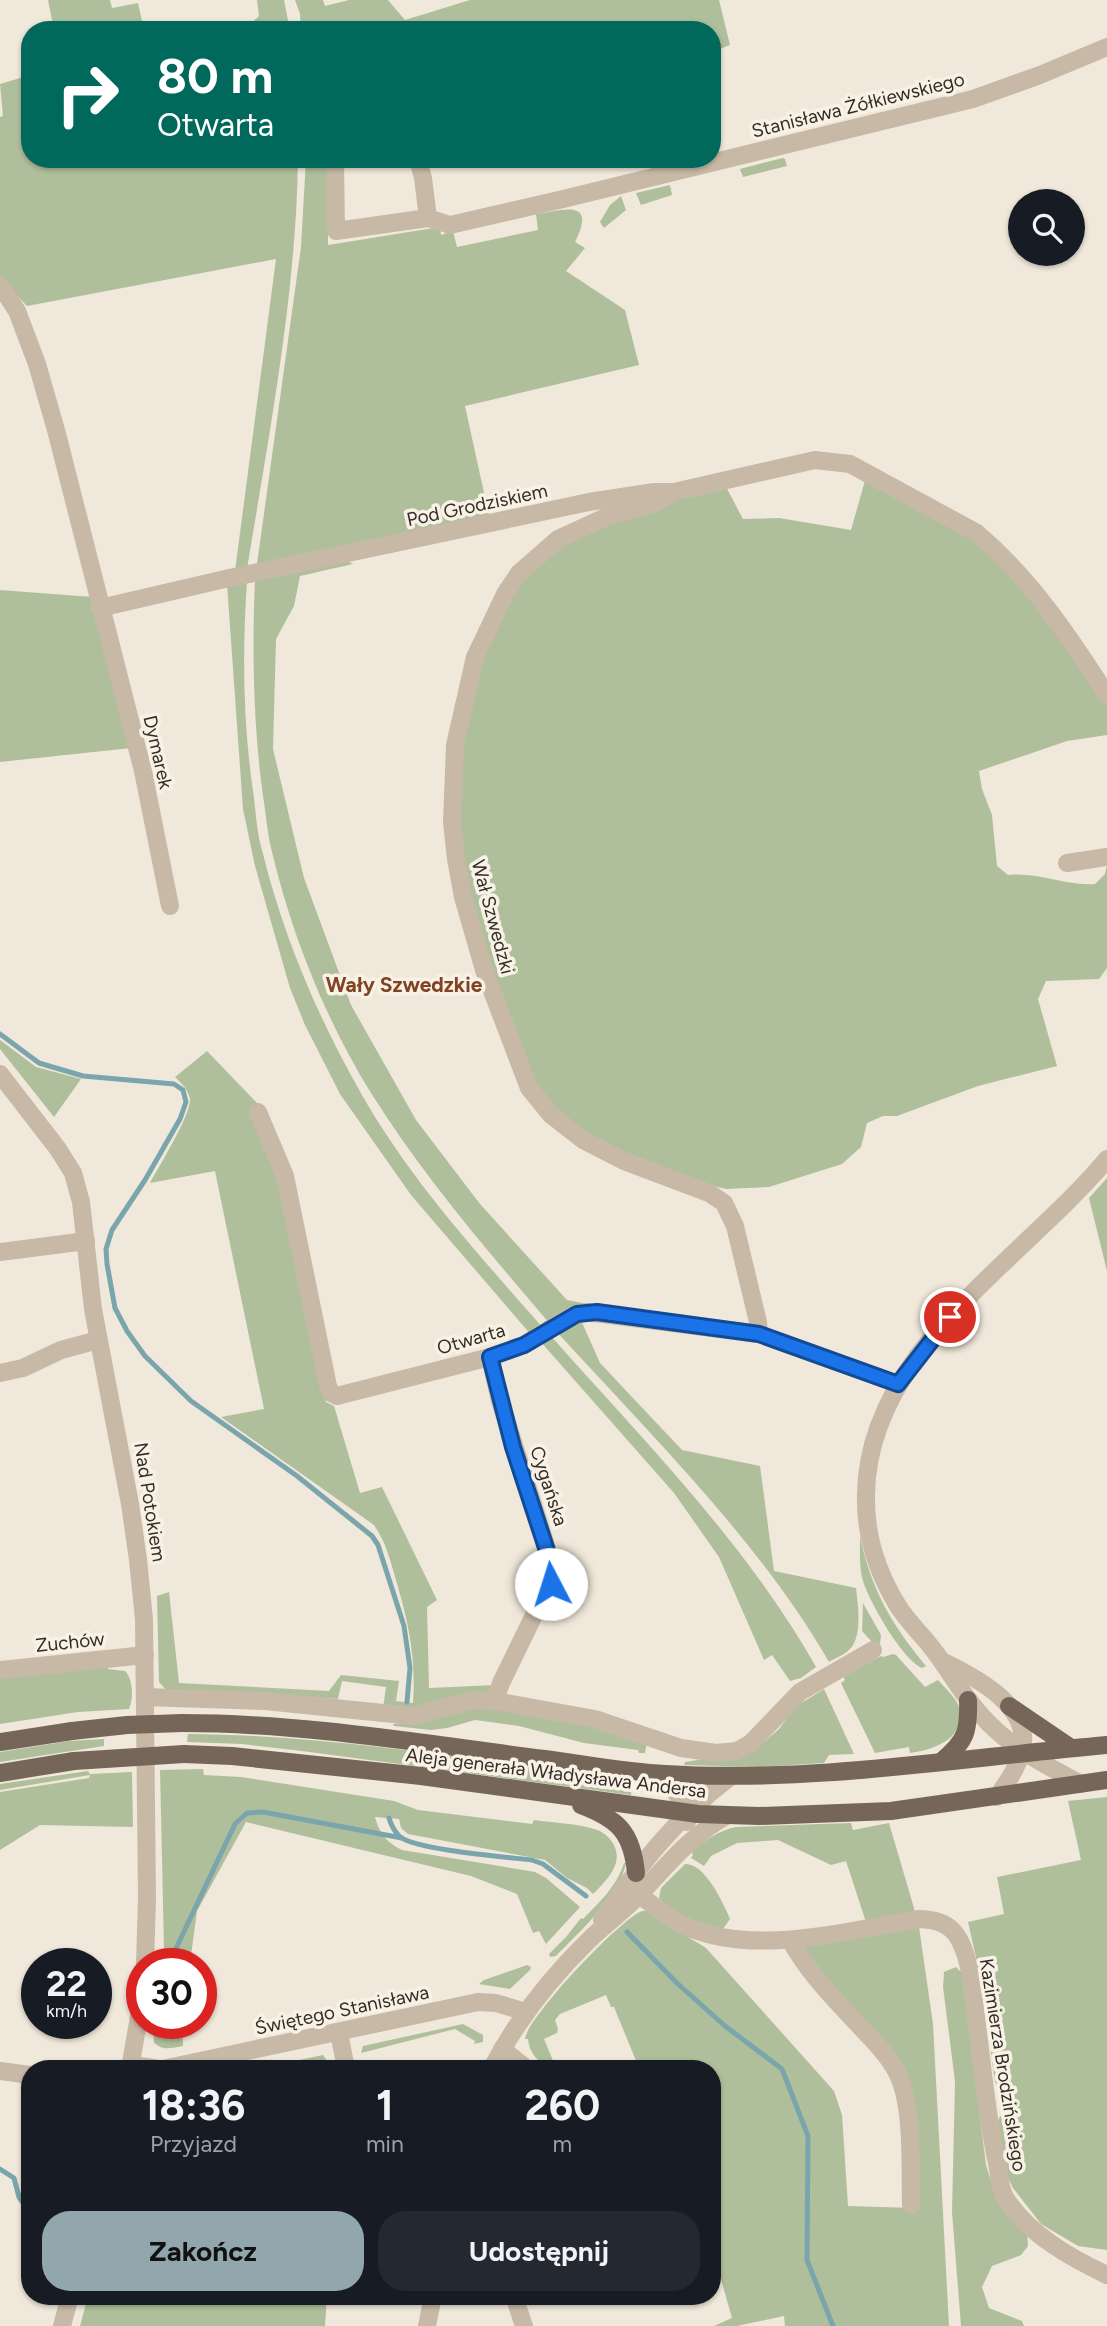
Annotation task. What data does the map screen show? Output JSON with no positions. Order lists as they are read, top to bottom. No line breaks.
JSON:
{"streets":{"main road":["Aleja generała Władysława Andersa"],"street":["Stanisława Żółkiewskiego","Pod Grodziskiem","Dymarek","Wał Szwedzki","Otwarta","Cygańska","Nad Potokiem","Zuchów","Świętego Stanisława","Kazimierza Brodzińskiego"]},"crossings":[["Pod Grodziskiem","Dymarek"],["Pod Grodziskiem","Wał Szwedzki"],["Wał Szwedzki","Otwarta"],["Otwarta","Cygańska"],["Nad Potokiem","Zuchów"]],"districts":["Wały Szwedzkie"],"page":{"turn":["80 m","Otwarta"],"speed":"22 km/h","limit":"30","eta":["18:36","Przyjazd","1","min","260","m"],"buttons":["Zakończ","Udostępnij"]}}
